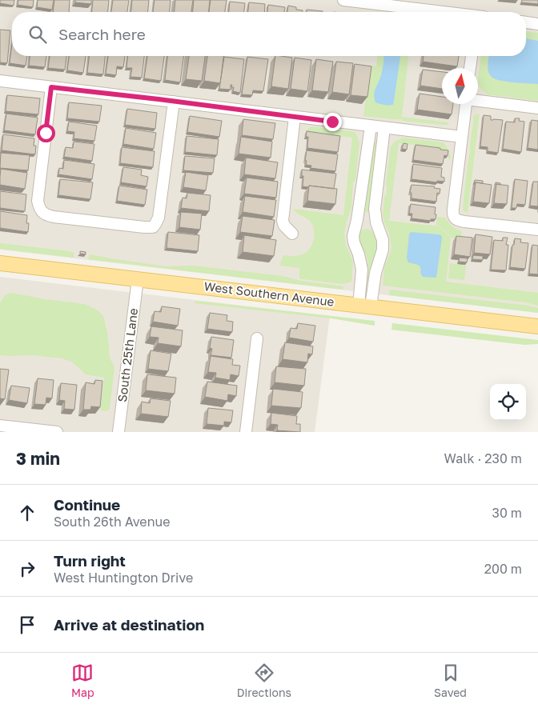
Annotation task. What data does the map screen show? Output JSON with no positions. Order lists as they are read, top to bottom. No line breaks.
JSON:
{"streets":{"main road":["West Southern Avenue"],"street":["South 25th Lane"]},"crossings":[["West Southern Avenue","South 25th Lane"]],"north":"top","page":{"search":"Search here","heading":["3 min","Walk · 230 m"],"list":[["Continue","South 26th Avenue","30 m"],["Turn right","West Huntington Drive","200 m"],"Arrive at destination"],"nav":["Map","Directions","Saved"]}}
